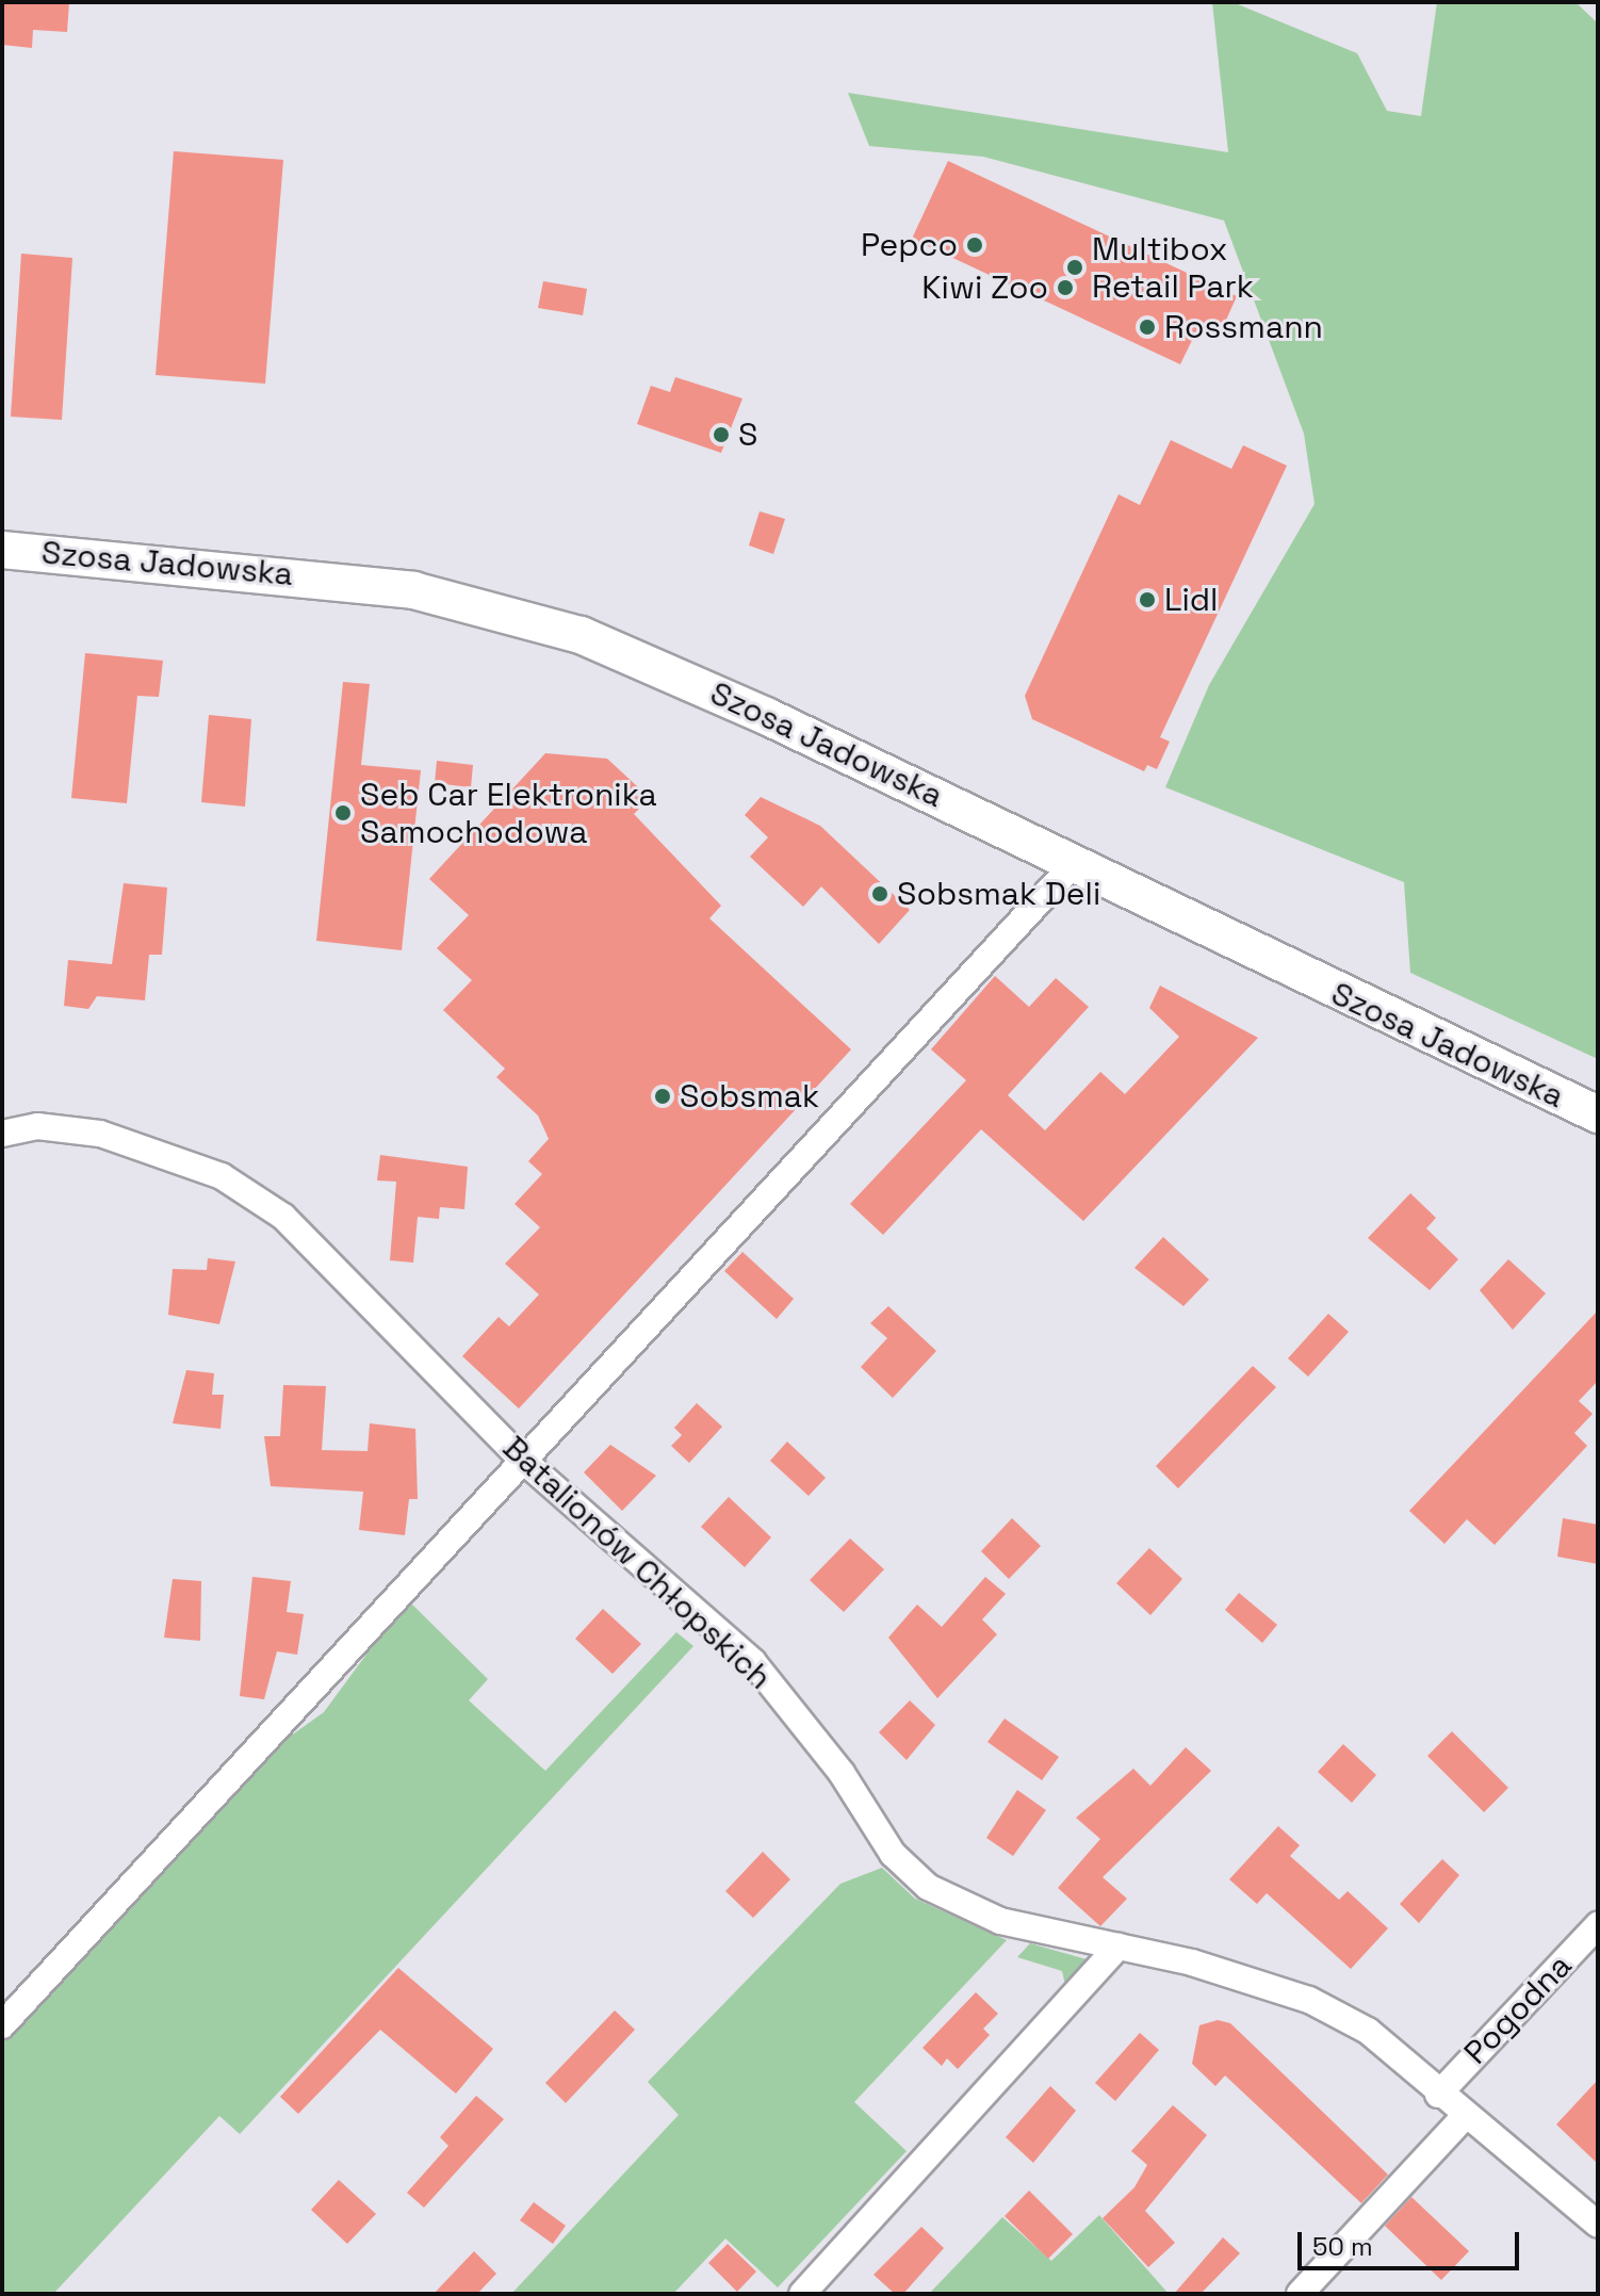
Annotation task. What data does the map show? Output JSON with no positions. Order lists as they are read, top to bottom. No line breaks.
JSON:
{"streets":{"main road":["Szosa Jadowska"],"street":["Batalionów Chłopskich","Pogodna"]},"crossings":[["Batalionów Chłopskich","Pogodna"]],"places":["Pepco","Multibox Retail Park","Kiwi Zoo","Rossmann","S","Lidl","Seb Car Elektronika Samochodowa","Sobsmak Deli","Sobsmak"],"scale_bar":"50 m"}
